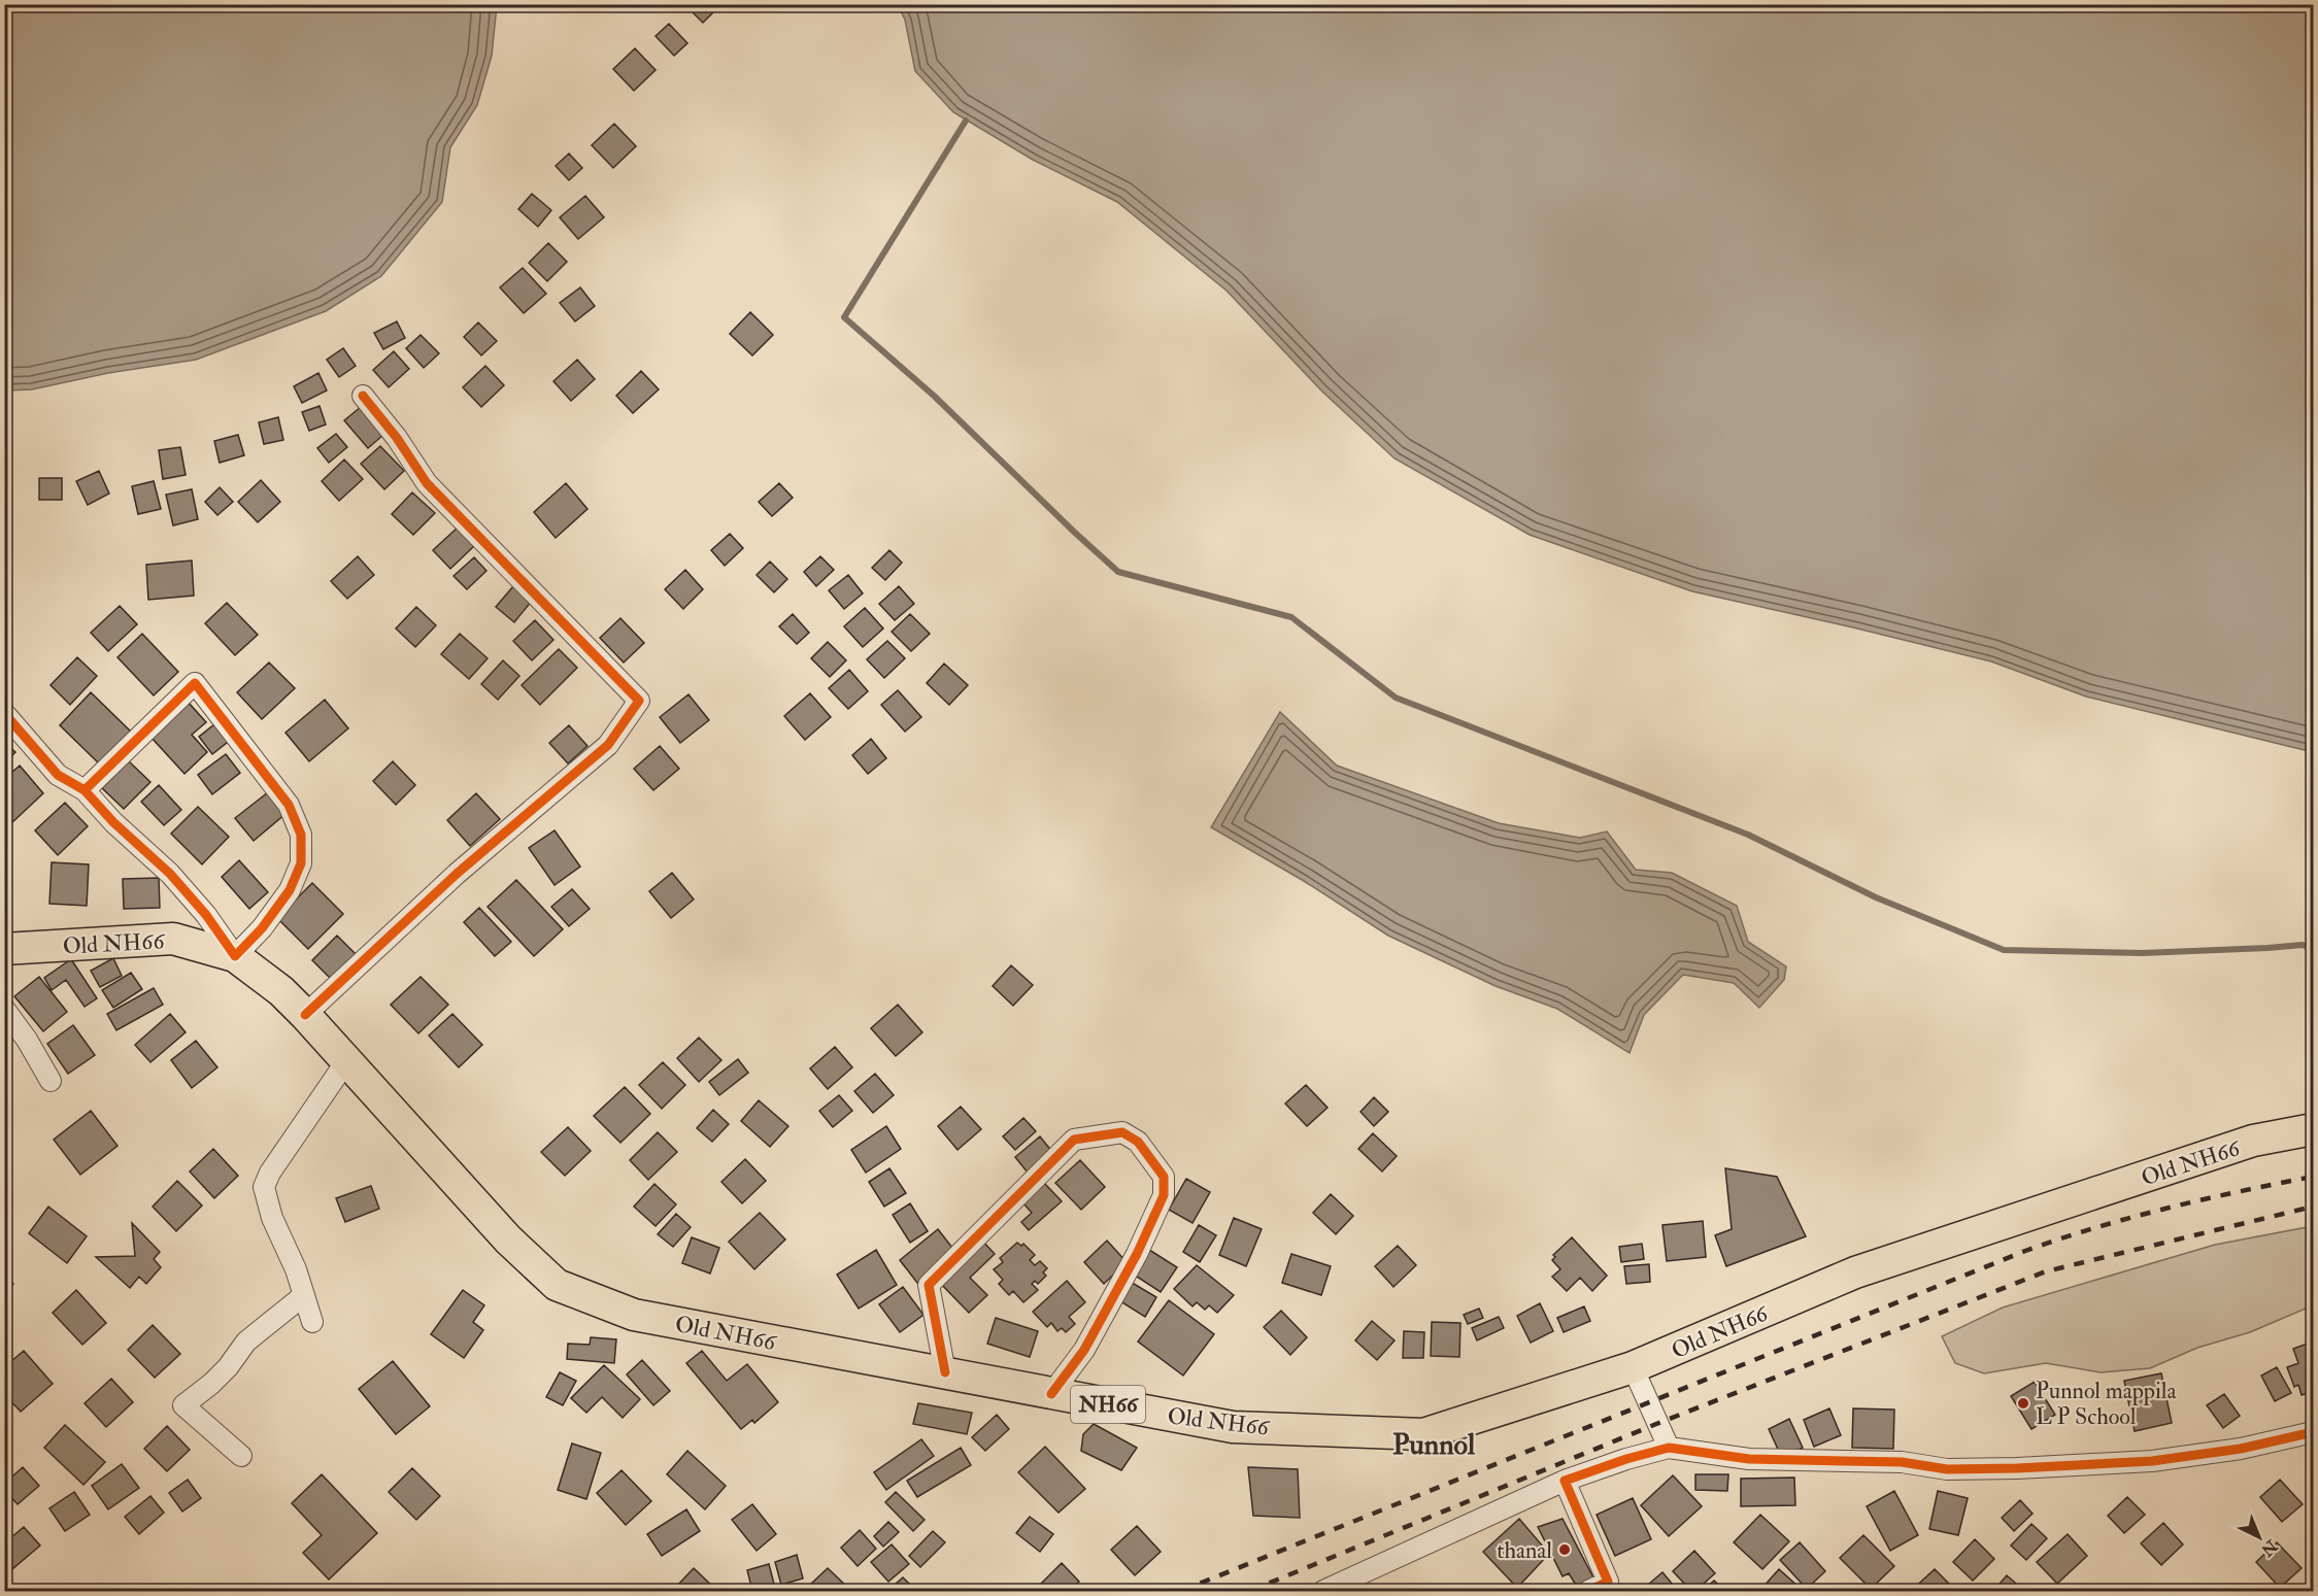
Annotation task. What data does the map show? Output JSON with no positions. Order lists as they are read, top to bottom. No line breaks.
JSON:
{"streets":{"main road":["Old NH66","NH66"]},"districts":["Punnol"],"places":["Punnol mappila L P School","thanal"],"north":"bottom right"}
